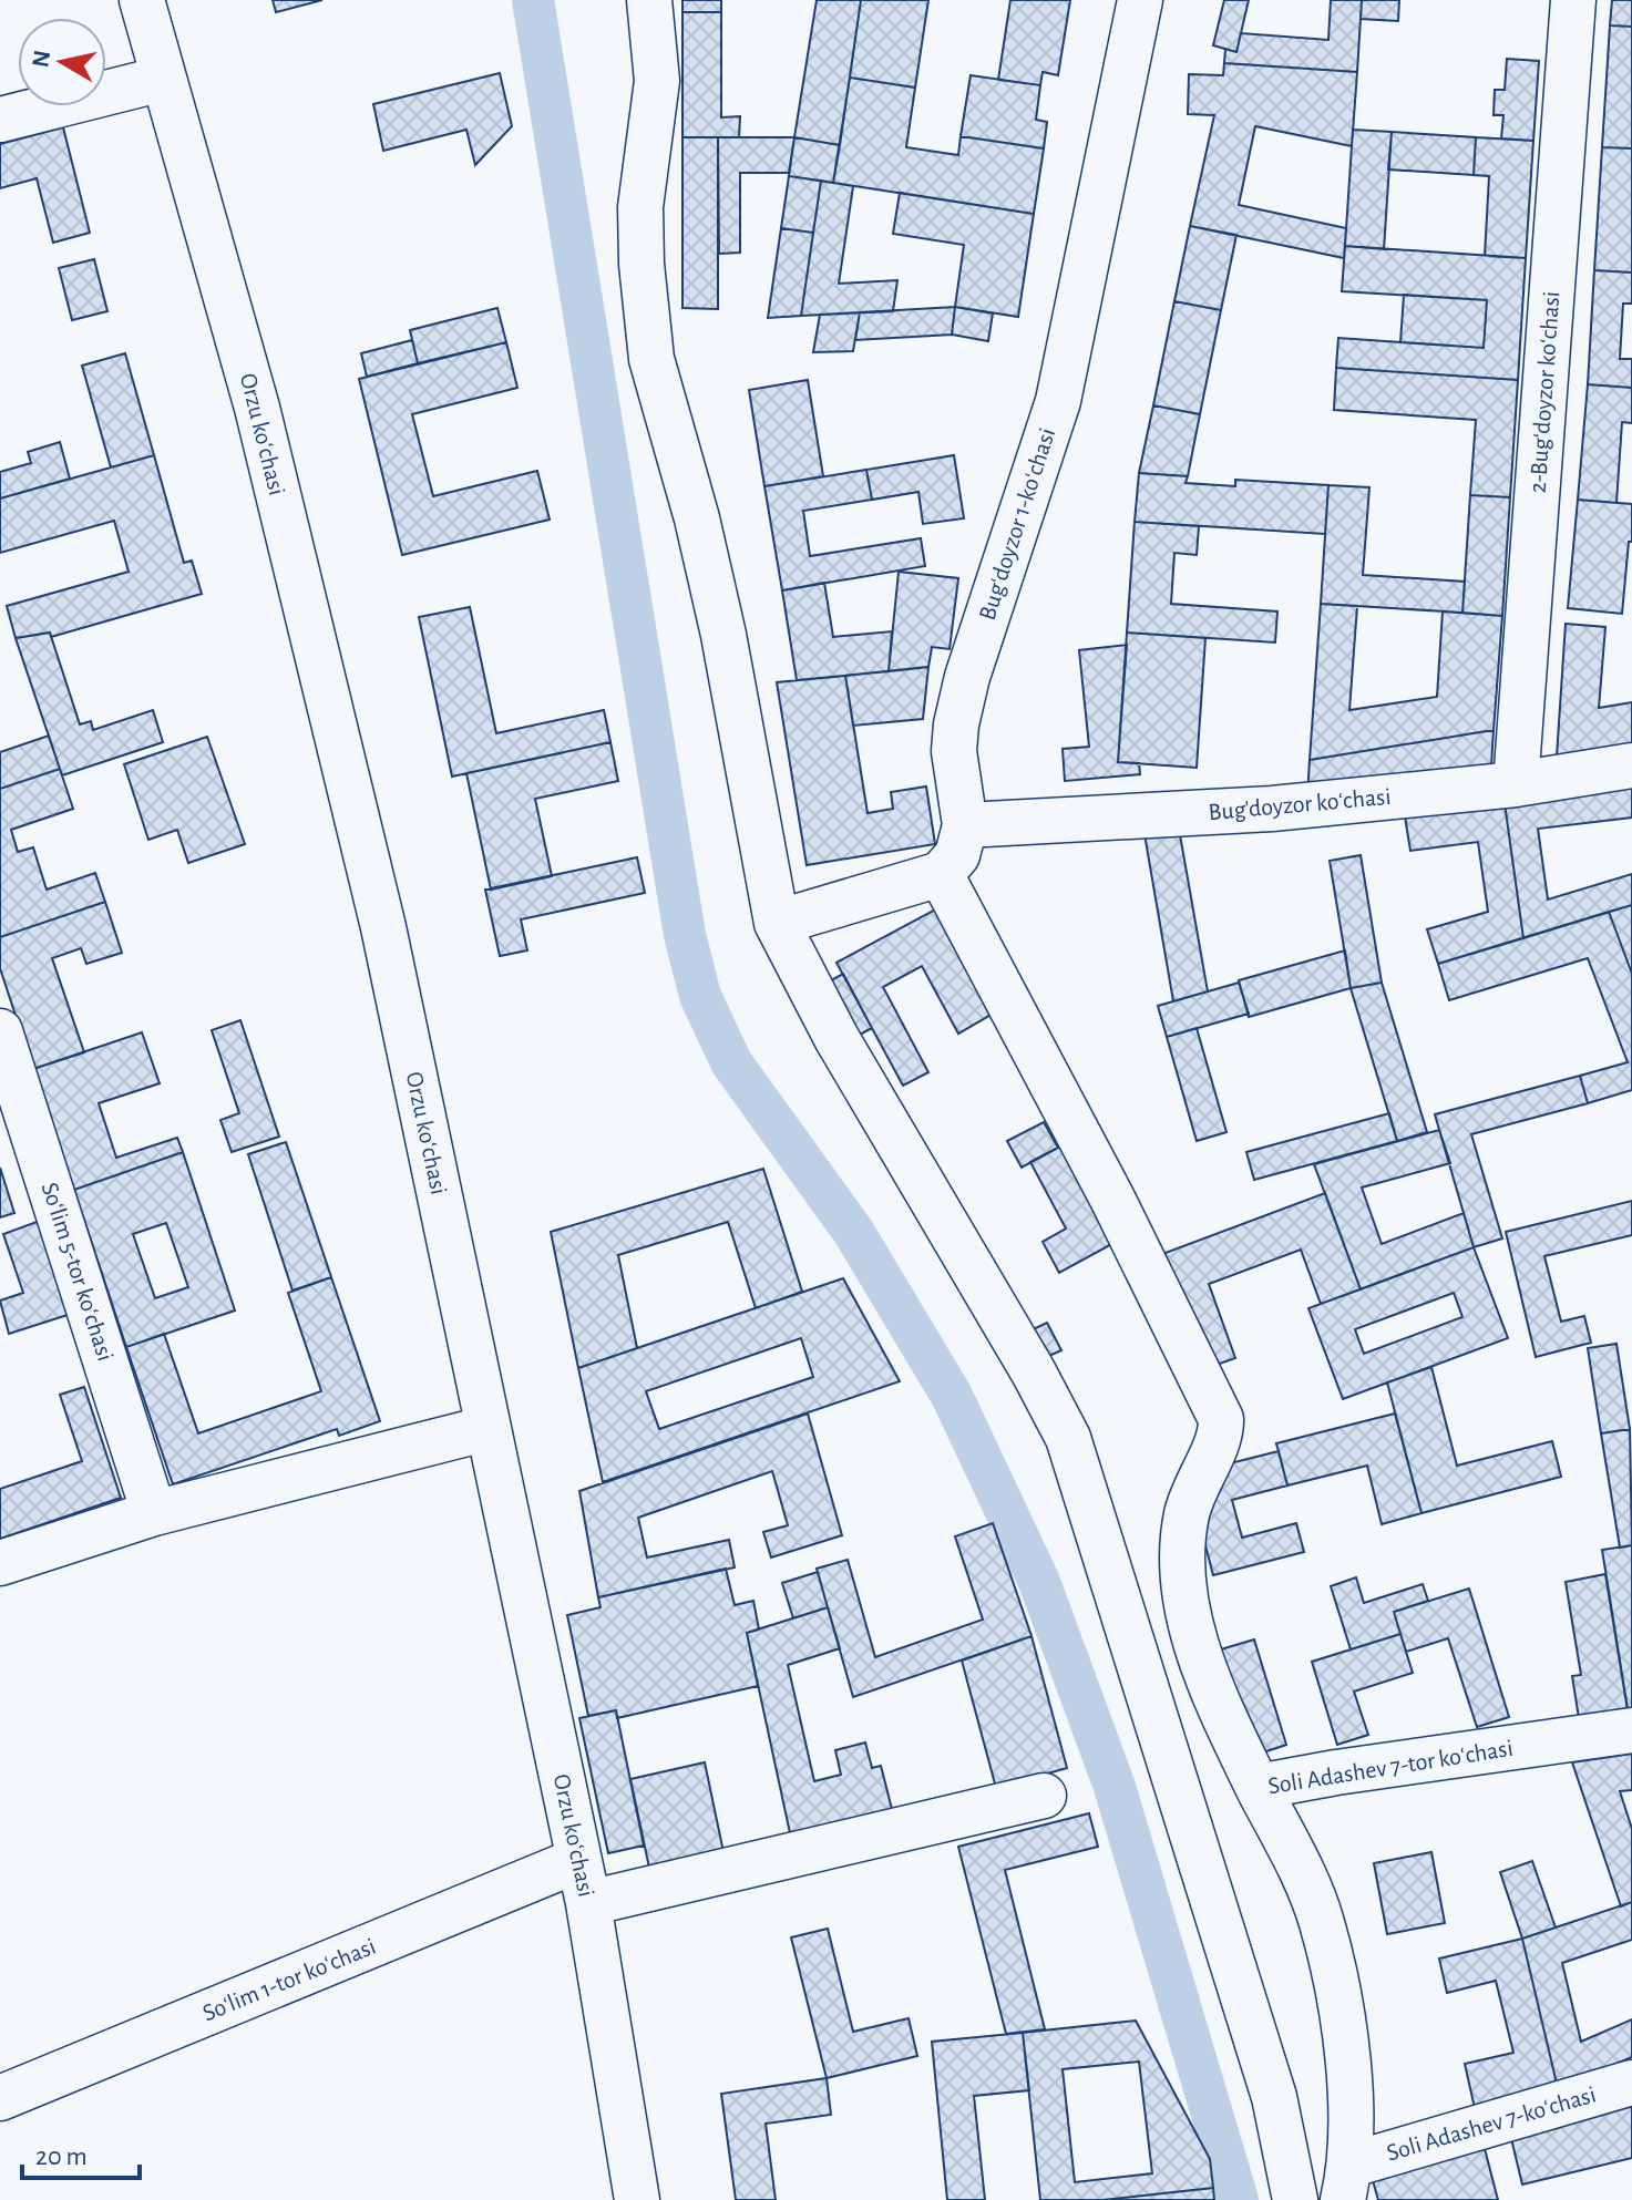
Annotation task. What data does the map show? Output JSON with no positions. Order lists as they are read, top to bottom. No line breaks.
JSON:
{"streets":{"street":["2-Bugʻdoyzor koʻchasi","Orzu koʻchasi","Bugʻdoyzor 1-koʻchasi","Bug'doyzor koʻchasi","Soʻlim 5-tor koʻchasi","Soli Adashev 7-tor koʻchasi","Soʻlim 1-tor koʻchasi","Soli Adashev 7-koʻchasi"]},"crossings":[["2-Bugʻdoyzor koʻchasi","Bug'doyzor koʻchasi"],["Orzu koʻchasi","Soʻlim 1-tor koʻchasi"],["Bugʻdoyzor 1-koʻchasi","Bug'doyzor koʻchasi"],["Soli Adashev 7-tor koʻchasi","Soli Adashev 7-koʻchasi"]],"scale_bar":"20 m","north":"left"}
